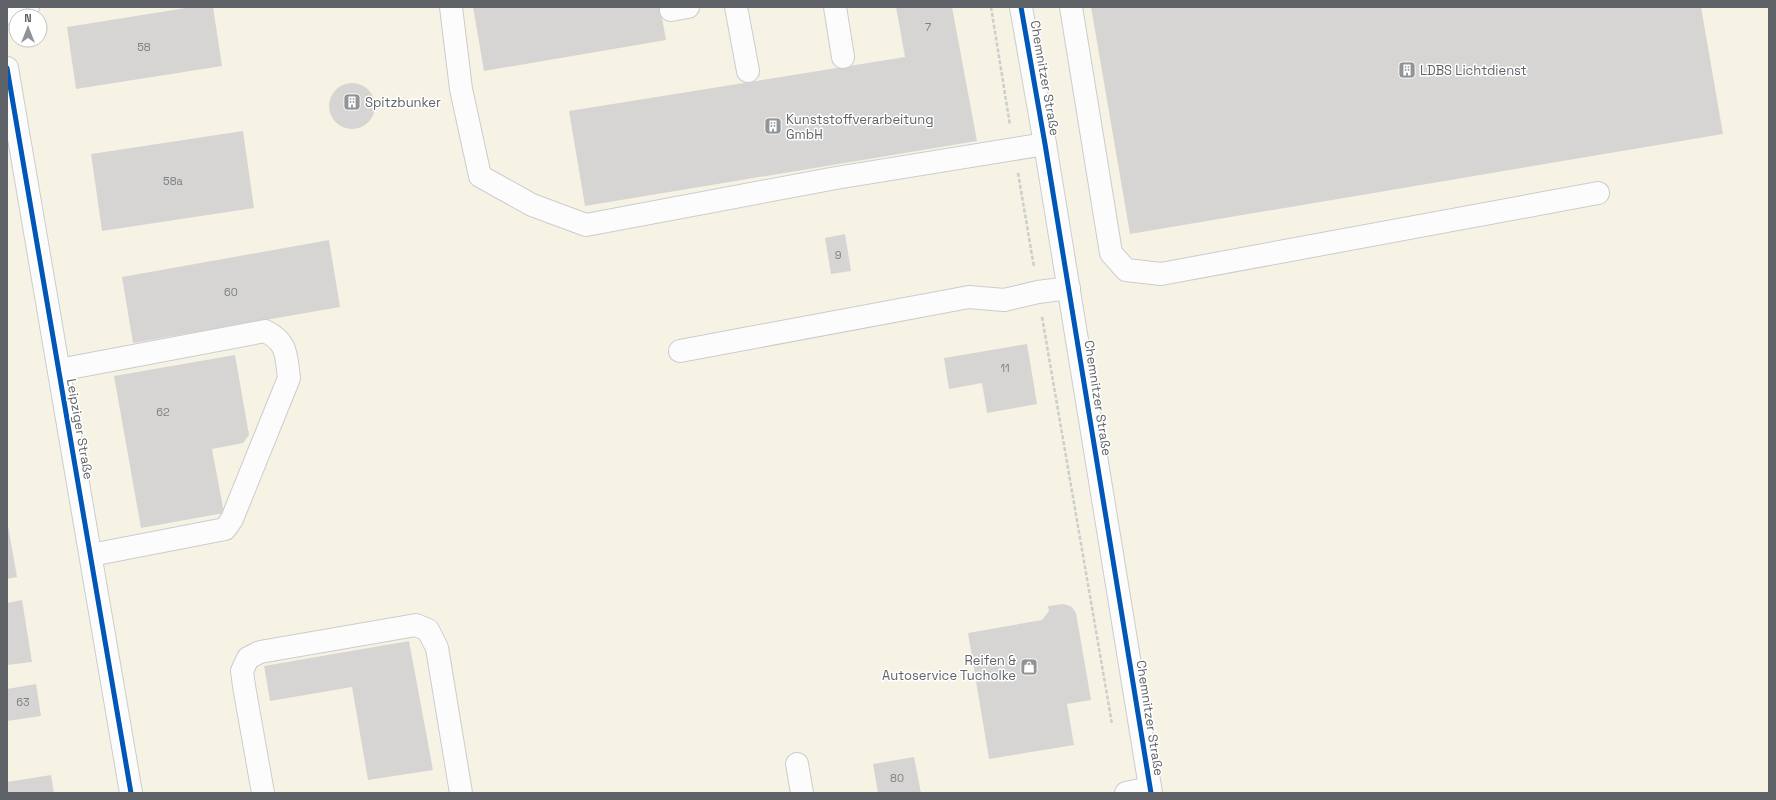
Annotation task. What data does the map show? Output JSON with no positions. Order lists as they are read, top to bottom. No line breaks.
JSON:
{"streets":{"street":["Chemnitzer Straße","Leipziger Straße"]},"places":{"building":["LDBS Lichtdienst","Spitzbunker","Kunststoffverarbeitung GmbH"],"shop":["Reifen & Autoservice Tucholke"]},"house_numbers":["7","58","58a","9","60","11","62","63","80"],"north":"top"}
